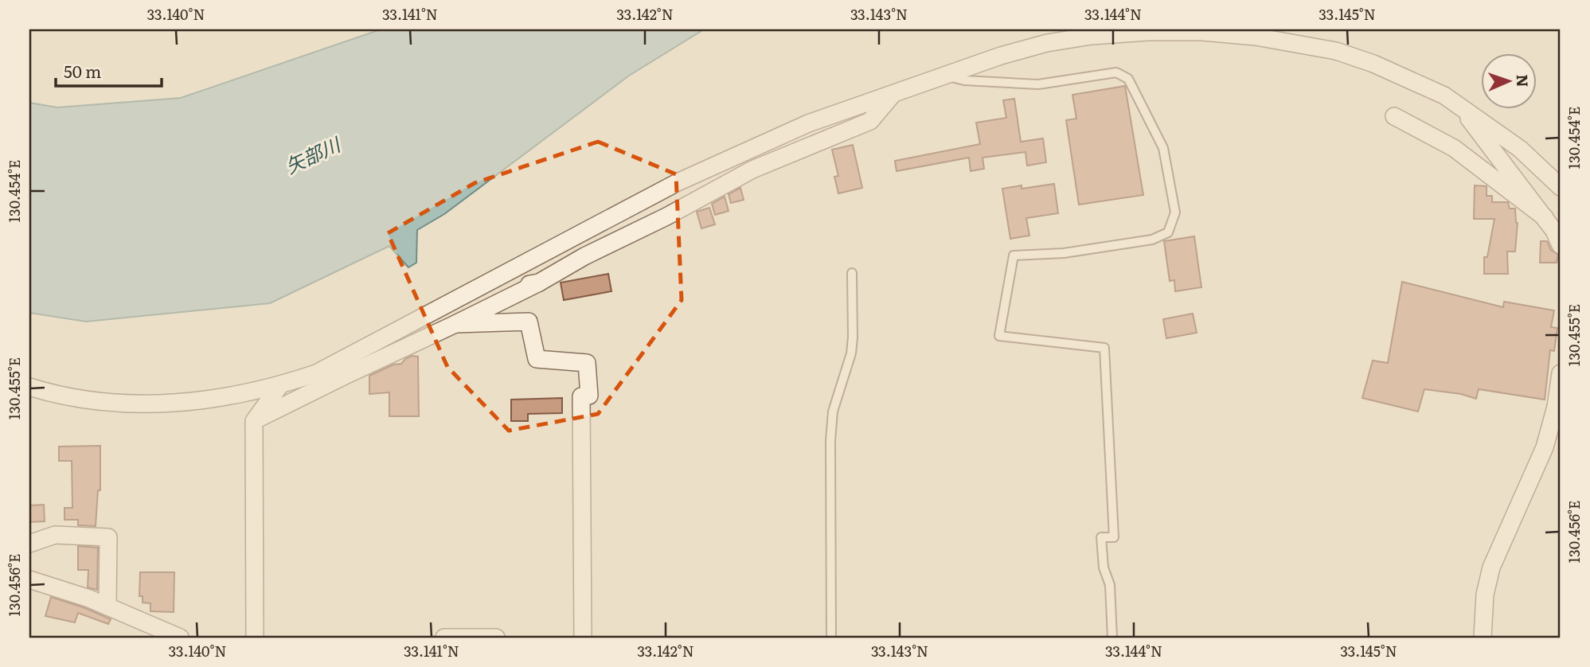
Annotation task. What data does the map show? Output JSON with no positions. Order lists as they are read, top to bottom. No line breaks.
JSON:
{"water":["矢部川"],"scale_bar":"50 m","north":"right","coordinates":["33.140°N","33.141°N","33.142°N","33.143°N","33.144°N","33.145°N","130.454°E","130.455°E","130.456°E"]}
